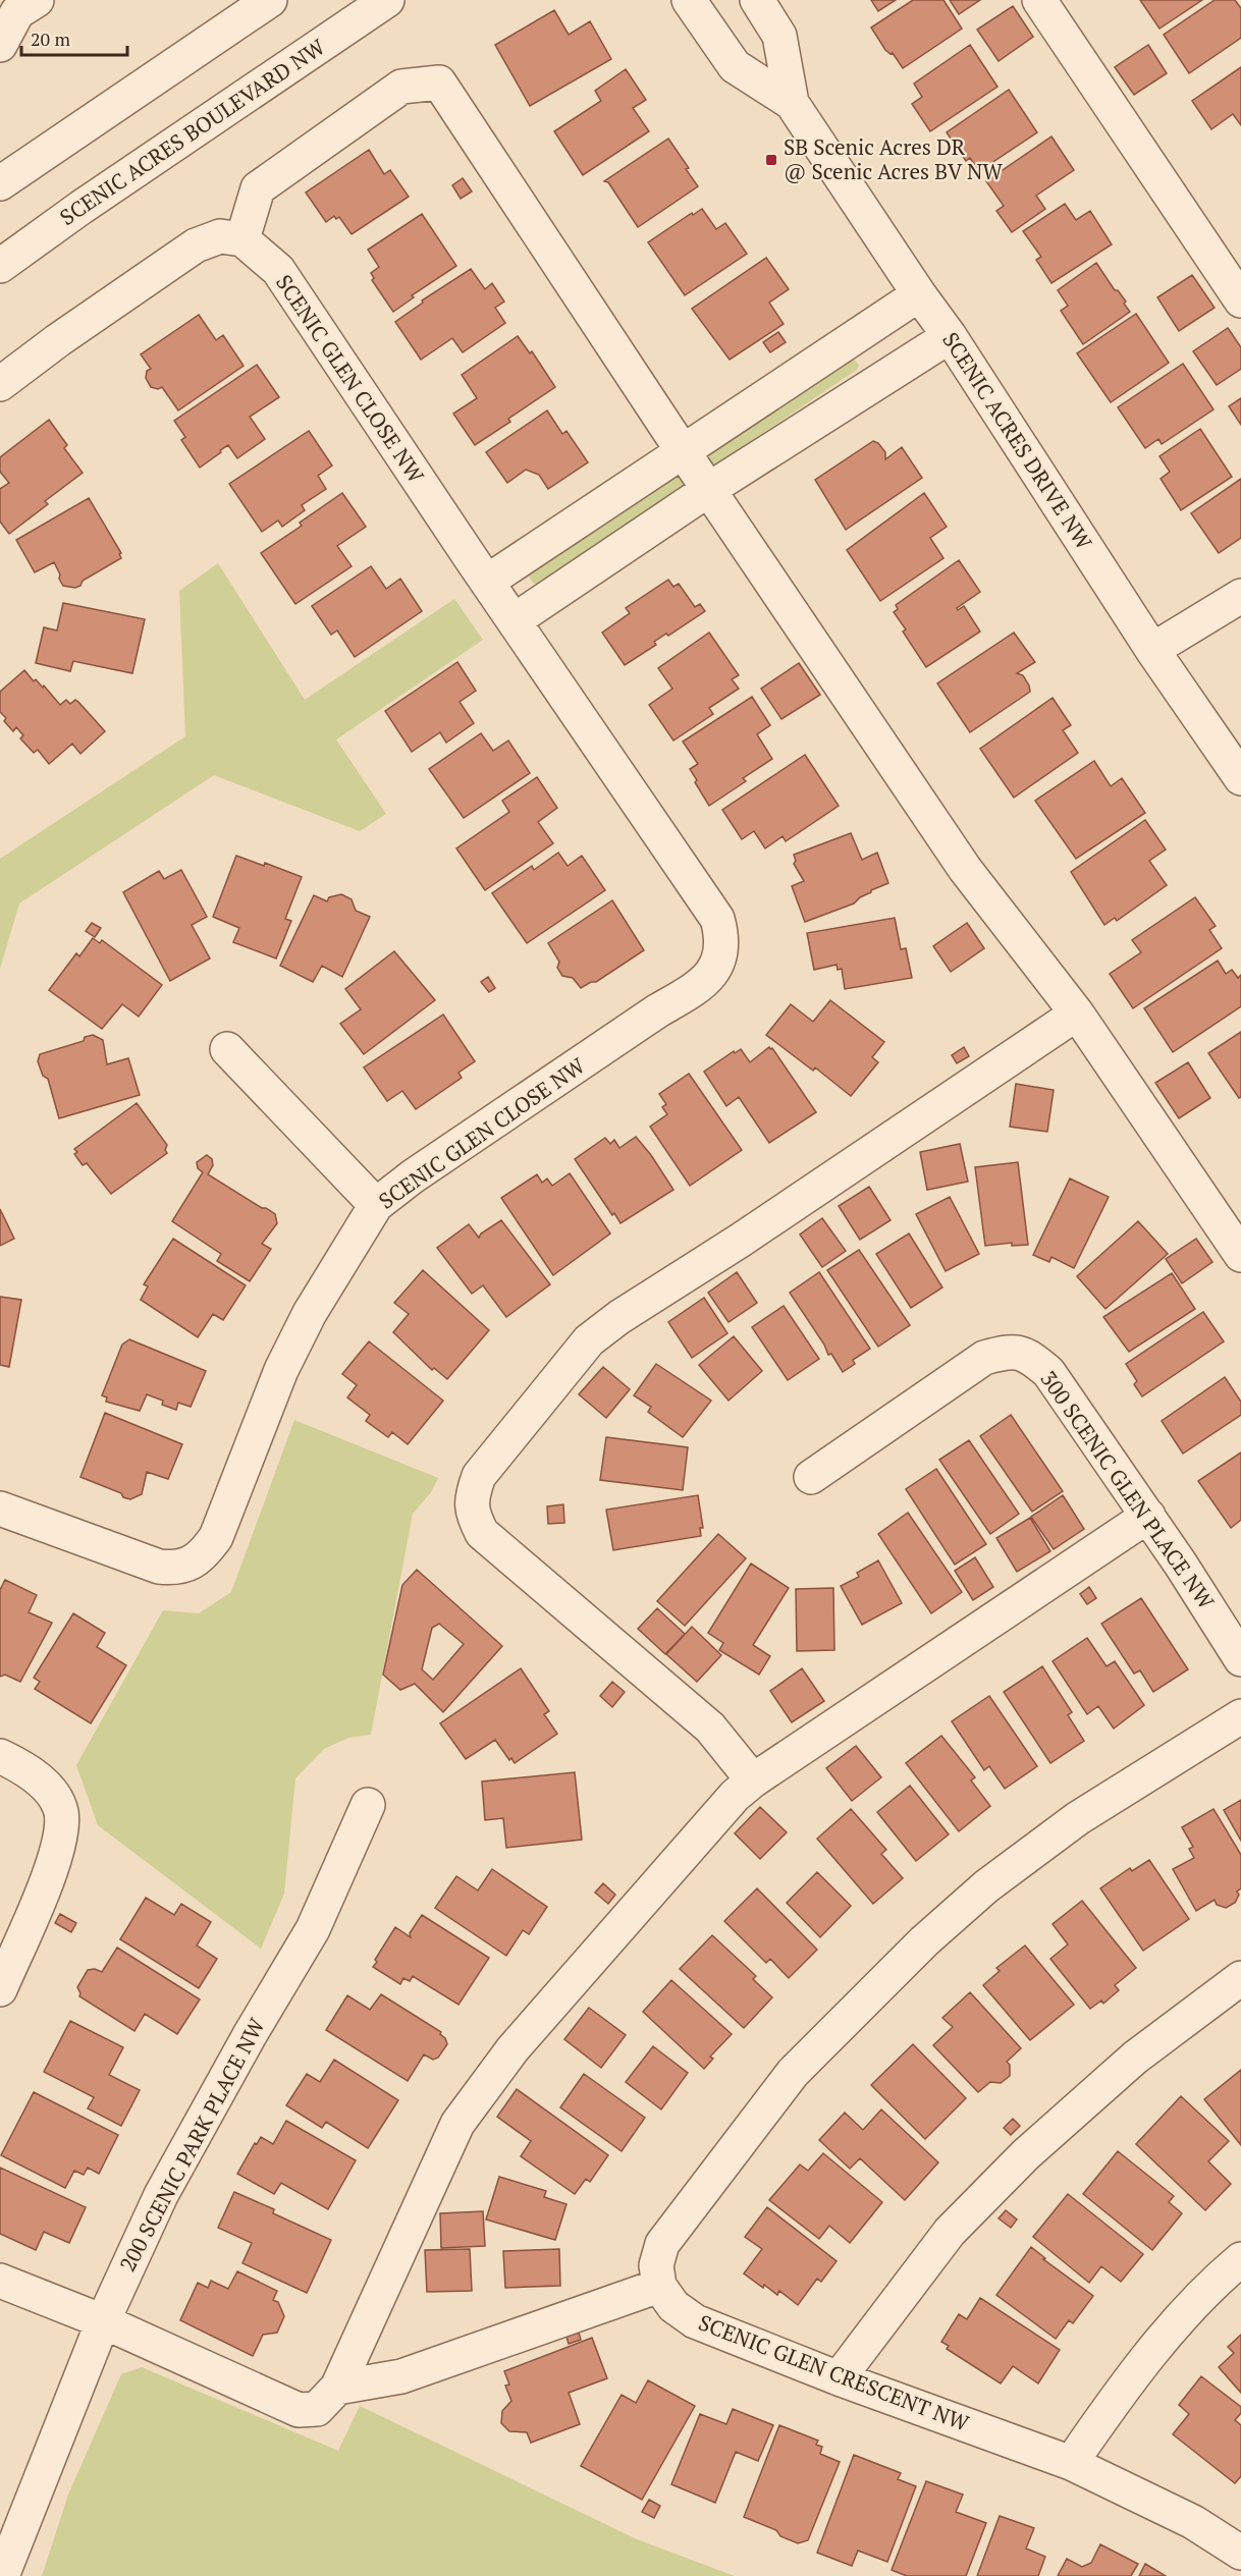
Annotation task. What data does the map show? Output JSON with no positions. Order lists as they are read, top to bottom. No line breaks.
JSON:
{"streets":{"street":["SCENIC ACRES BOULEVARD NW","SCENIC GLEN CLOSE NW","SCENIC ACRES DRIVE NW","300 SCENIC GLEN PLACE NW","200 SCENIC PARK PLACE NW","SCENIC GLEN CRESCENT NW"]},"places":{"transit":["SB Scenic Acres DR @ Scenic Acres BV NW"]},"scale_bar":"20 m"}
